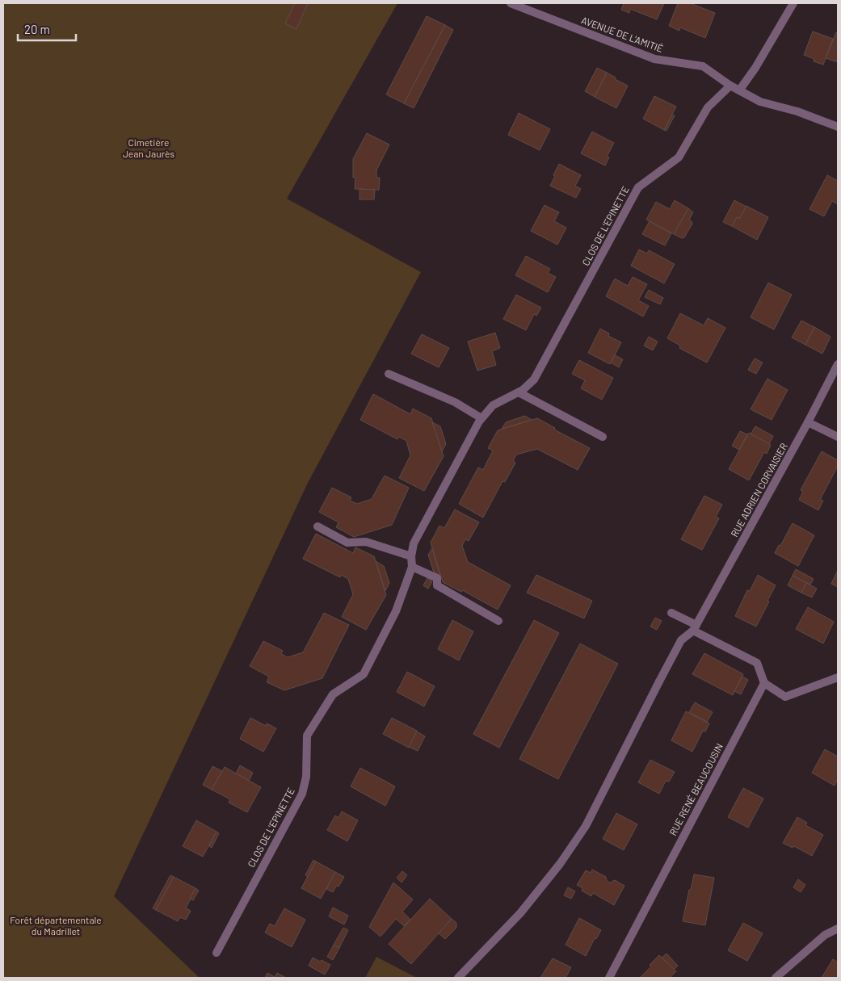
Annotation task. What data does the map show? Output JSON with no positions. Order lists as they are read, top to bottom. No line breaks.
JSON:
{"streets":{"street":["AVENUE DE L'AMITIÉ","CLOS DE L'EPINETTE","RUE ADRIEN CORVAISIER","RUE RENÉ BEAUCOUSIN"]},"crossings":[["AVENUE DE L'AMITIÉ","CLOS DE L'EPINETTE"]],"parks":["Cimetière Jean Jaurès","Forêt départementale du Madrillet"],"scale_bar":"20 m"}
